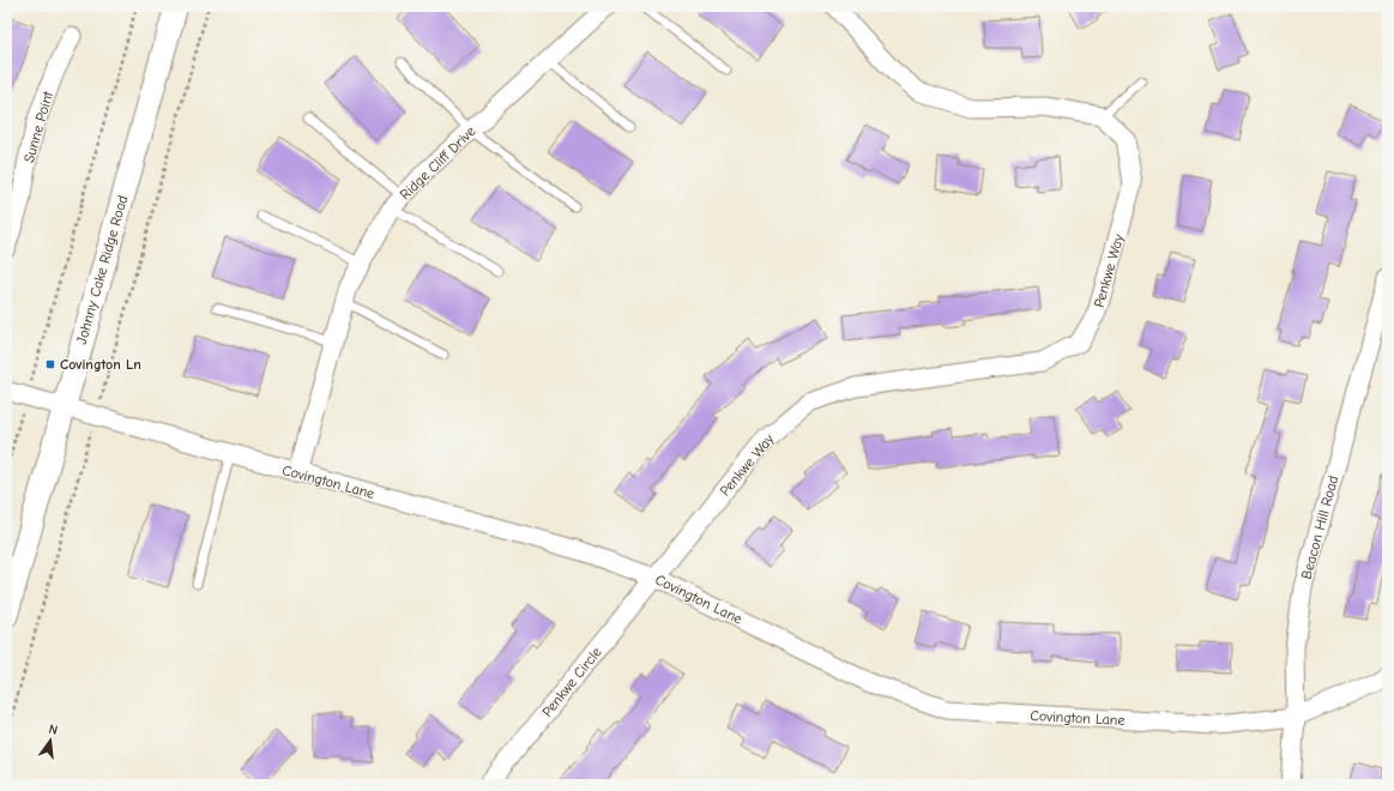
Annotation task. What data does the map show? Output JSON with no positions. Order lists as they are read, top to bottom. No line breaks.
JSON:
{"streets":{"street":["Sunne Point","Ridge Cliff Drive","Johnny Cake Ridge Road","Penkwe Way","Covington Lane","Beacon Hill Road","Penkwe Circle"]},"crossings":[["Ridge Cliff Drive","Covington Lane"],["Johnny Cake Ridge Road","Covington Lane"],["Penkwe Way","Covington Lane"],["Penkwe Way","Penkwe Circle"],["Covington Lane","Beacon Hill Road"],["Covington Lane","Penkwe Circle"]],"places":{"transit":["Covington Ln"]},"north":"top"}
